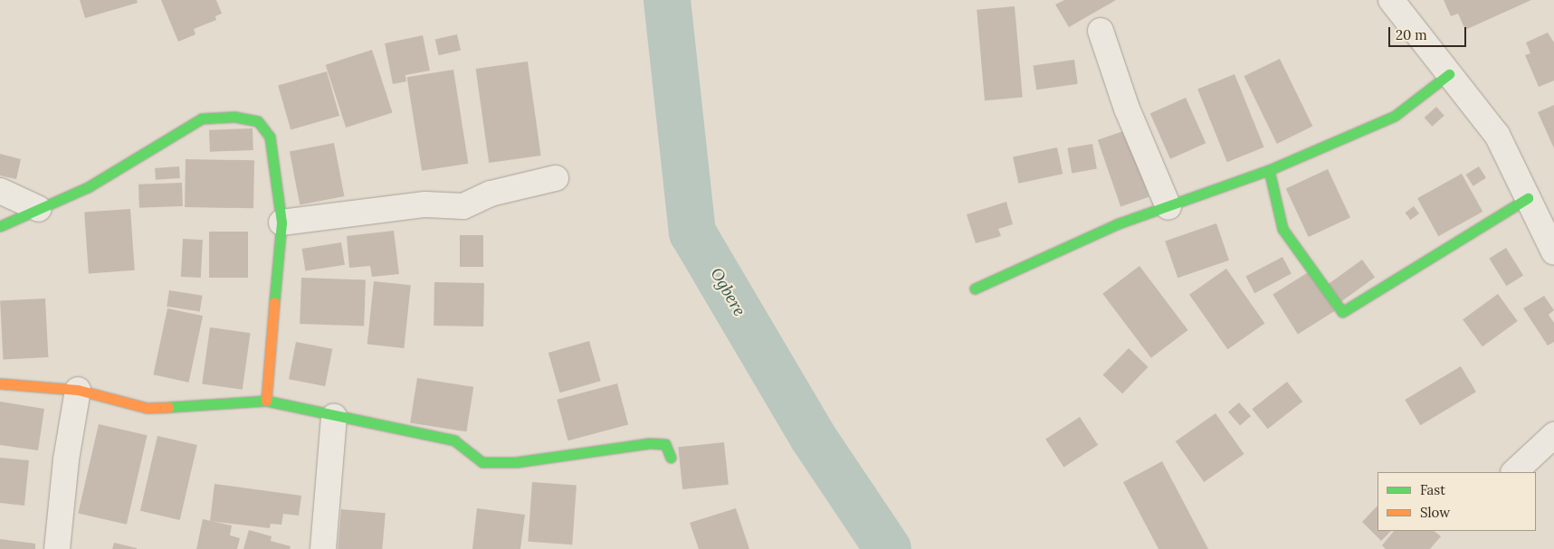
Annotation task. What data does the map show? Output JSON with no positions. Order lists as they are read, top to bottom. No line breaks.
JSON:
{"water":["Ogbere"],"legend":["Fast","Slow"],"scale_bar":"20 m"}
